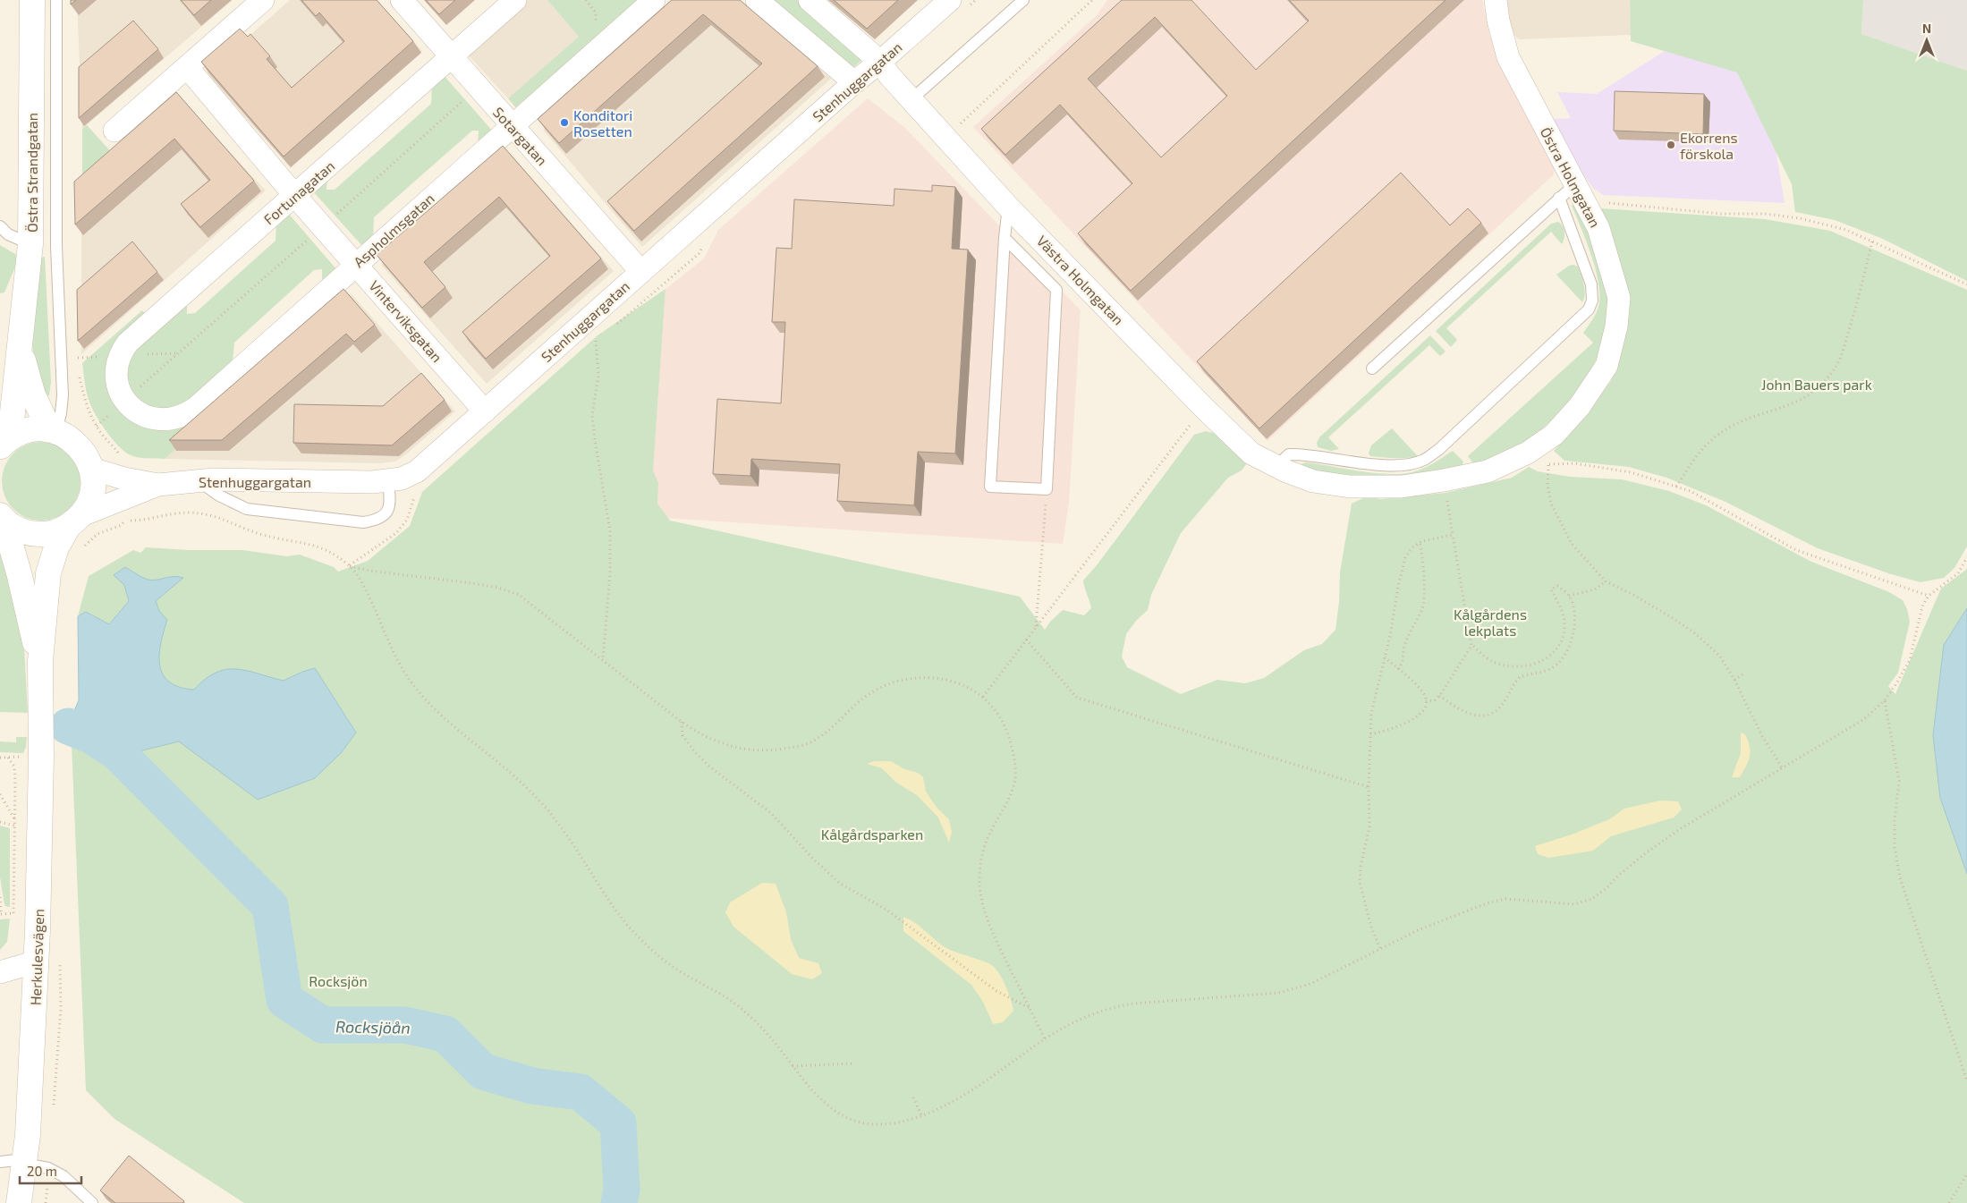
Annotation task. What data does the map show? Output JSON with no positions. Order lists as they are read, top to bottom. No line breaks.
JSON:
{"streets":{"main road":["Östra Strandgatan","Herkulesvägen"],"street":["Stenhuggargatan","Sotargatan","Östra Holmgatan","Fortunagatan","Aspholmsgatan","Västra Holmgatan","Vinterviksgatan"]},"crossings":[["Stenhuggargatan","Sotargatan"],["Stenhuggargatan","Västra Holmgatan"],["Stenhuggargatan","Vinterviksgatan"],["Sotargatan","Fortunagatan"],["Sotargatan","Aspholmsgatan"],["Östra Holmgatan","Västra Holmgatan"],["Fortunagatan","Aspholmsgatan"],["Fortunagatan","Vinterviksgatan"],["Aspholmsgatan","Vinterviksgatan"]],"water":["Rocksjöån"],"parks":["John Bauers park","Kålgårdens lekplats","Kålgårdsparken","Rocksjön"],"places":["Konditori Rosetten","Ekorrens förskola"],"scale_bar":"20 m","north":"top"}
